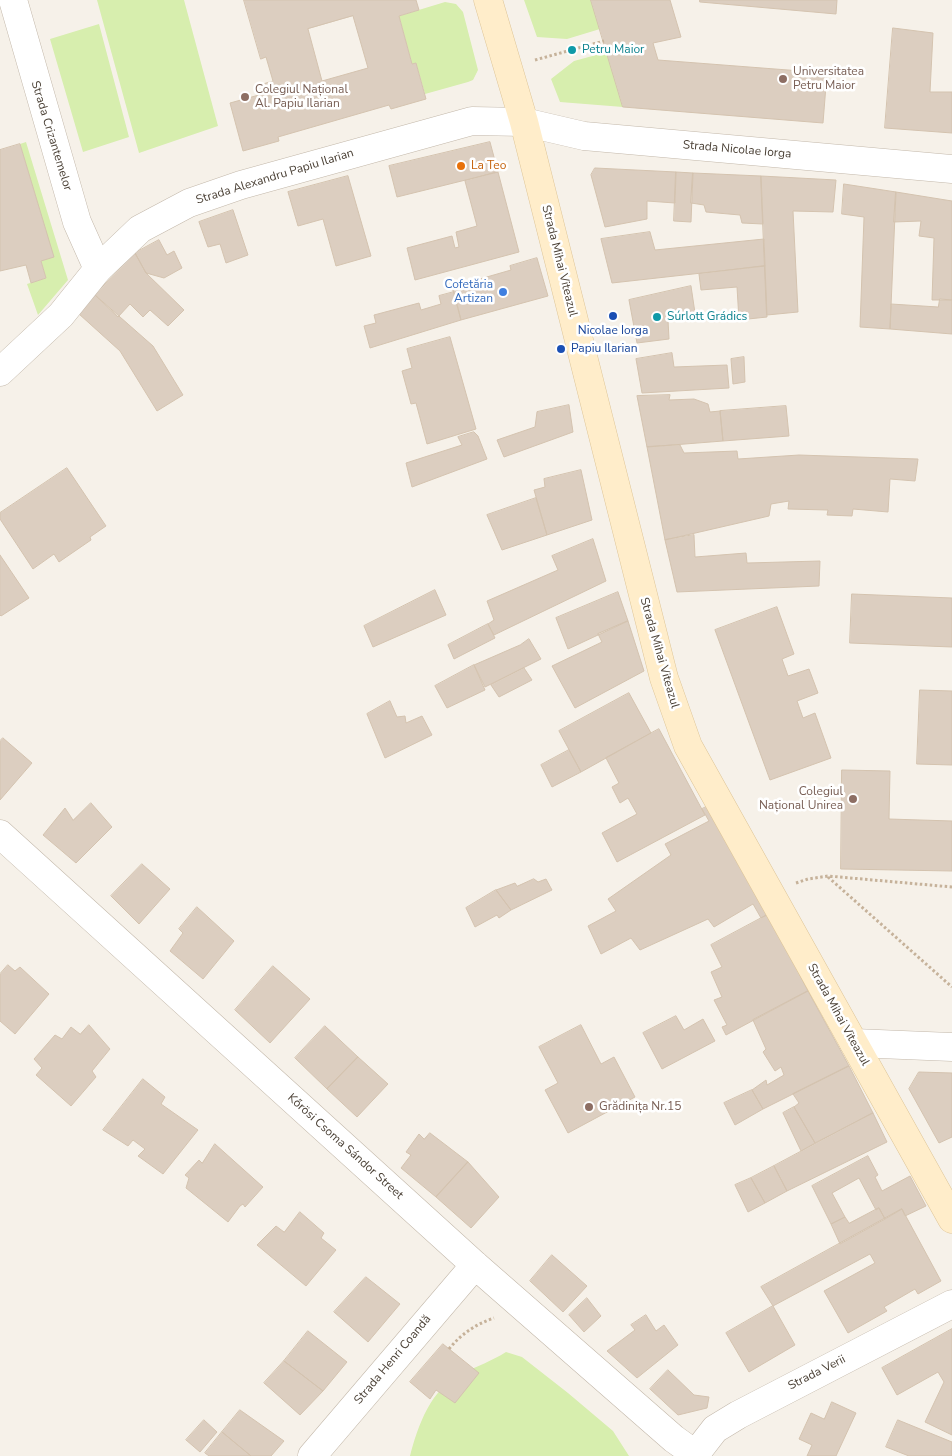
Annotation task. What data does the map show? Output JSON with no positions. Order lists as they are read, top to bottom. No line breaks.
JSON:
{"streets":{"main road":["Strada Mihai Viteazul"],"street":["Strada Crizantemelor","Strada Nicolae Iorga","Strada Alexandru Papiu Ilarian","Kőrösi Csoma Sándor Street","Strada Henri Coandă","Strada Verii"]},"crossings":[["Strada Crizantemelor","Strada Alexandru Papiu Ilarian"],["Strada Nicolae Iorga","Strada Alexandru Papiu Ilarian"],["Strada Nicolae Iorga","Strada Mihai Viteazul"],["Strada Alexandru Papiu Ilarian","Strada Mihai Viteazul"],["Kőrösi Csoma Sándor Street","Strada Henri Coandă"],["Kőrösi Csoma Sándor Street","Strada Verii"]],"places":["Petru Maior","Universitatea Petru Maior","Colegiul Național Al. Papiu Ilarian","La Teo","Cofetăria Artizan","Nicolae Iorga","Súrlott Grádics","Papiu Ilarian","Colegiul Național Unirea","Grădinița Nr.15"]}
